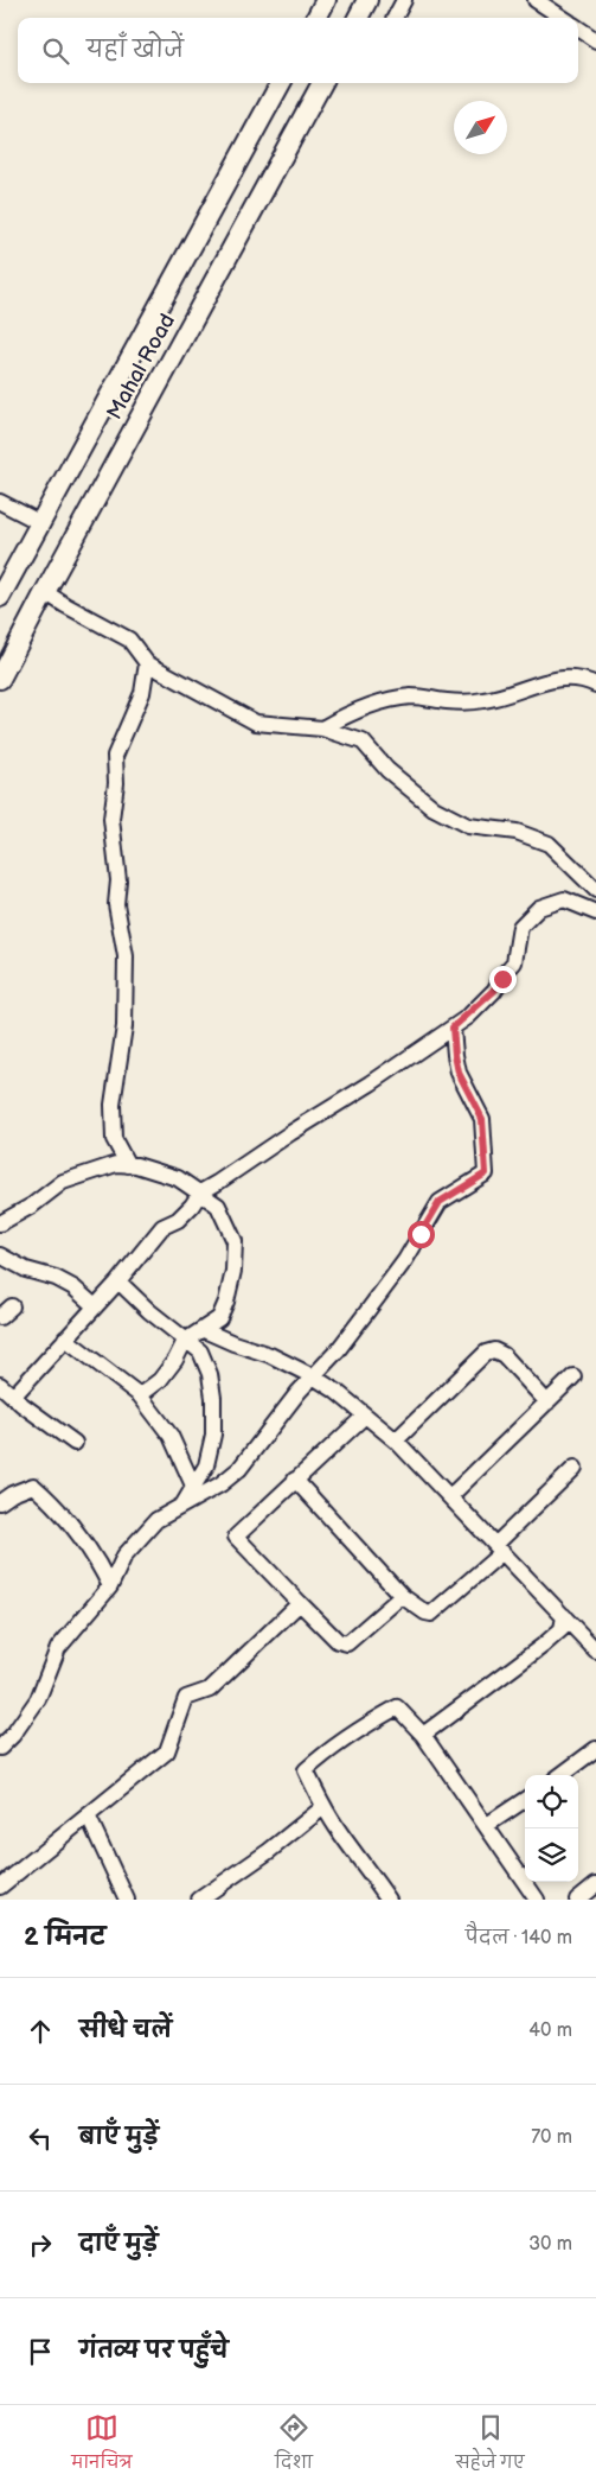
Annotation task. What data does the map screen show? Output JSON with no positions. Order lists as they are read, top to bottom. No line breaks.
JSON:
{"streets":{"main road":["Mahal Road"]},"north":"top right","page":{"search":"यहाँ खोजें","heading":["2 मिनट","पैदल · 140 m"],"list":[["सीधे चलें","40 m"],["बाएँ मुड़ें","70 m"],["दाएँ मुड़ें","30 m"],"गंतव्य पर पहुँचे"],"nav":["मानचित्र","दिशा","सहेजे गए"]}}
